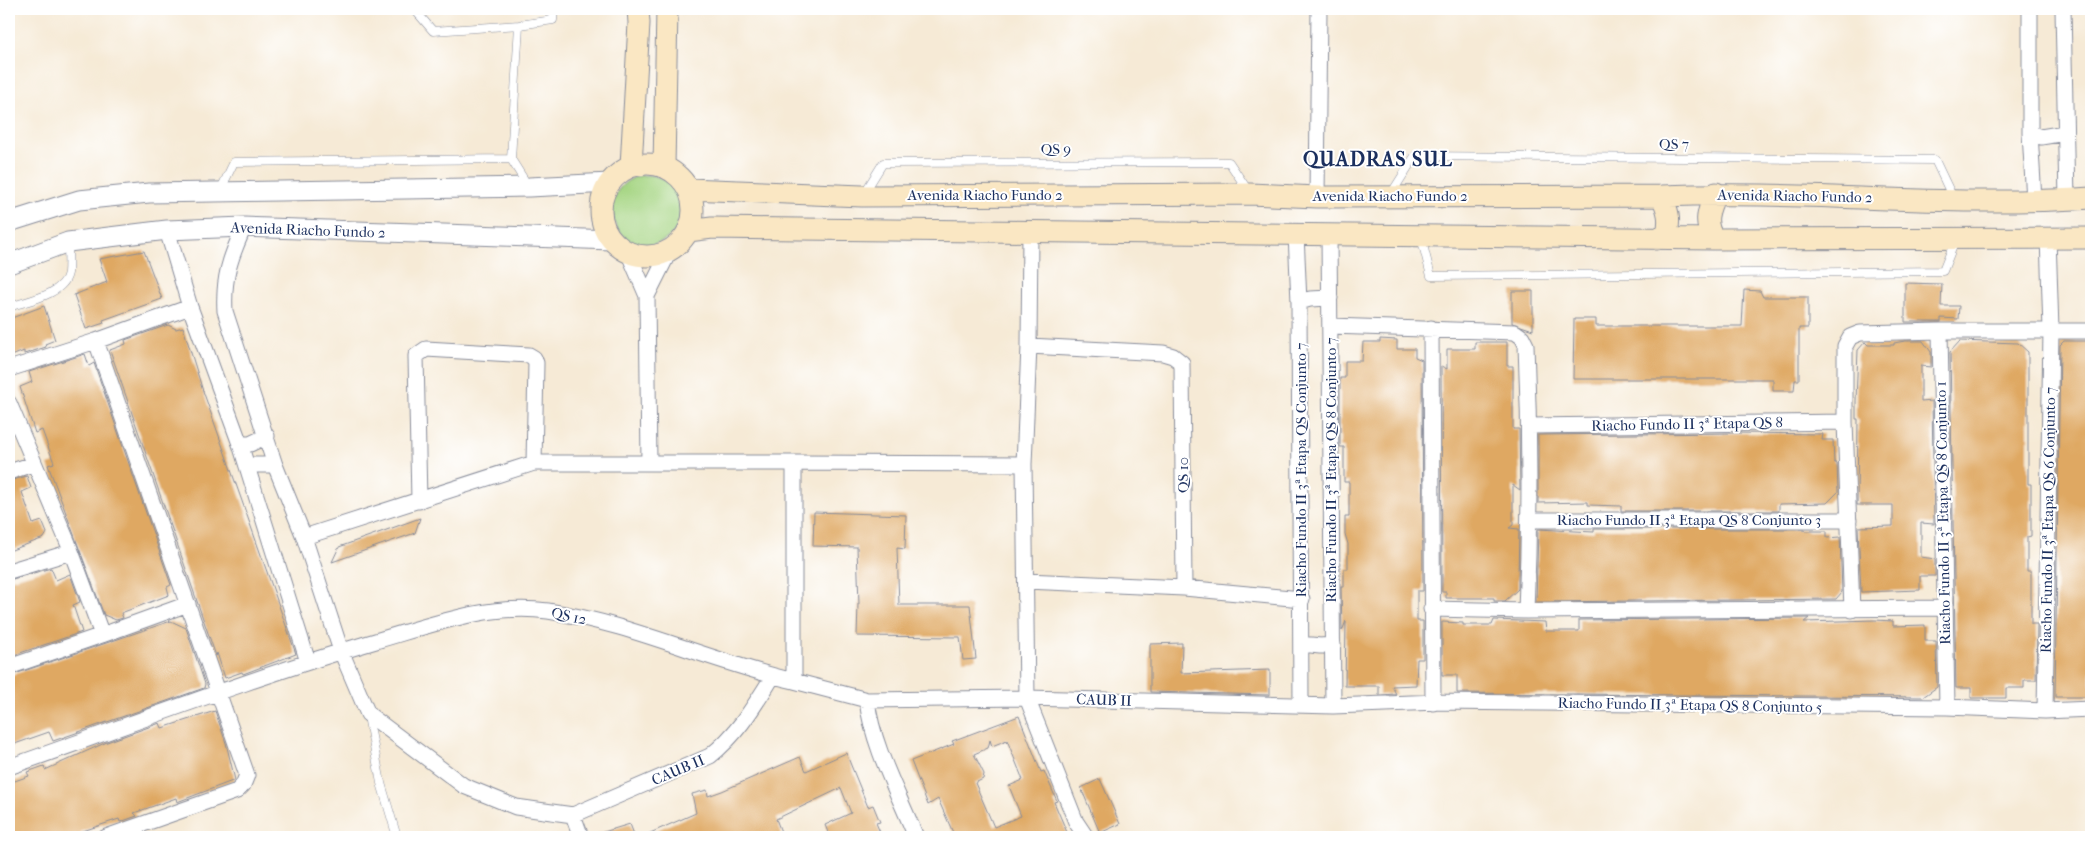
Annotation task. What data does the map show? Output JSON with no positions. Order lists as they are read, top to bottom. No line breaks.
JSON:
{"streets":{"main road":["Avenida Riacho Fundo 2"],"street":["Riacho Fundo II 3ª Etapa QS 8","Riacho Fundo II 3ª Etapa QS Conjunto 7","Riacho Fundo II 3ª Etapa QS 8 Conjunto 7","QS 10","Riacho Fundo II 3ª Etapa QS 8 Conjunto 1","Riacho Fundo II 3ª Etapa QS 8 Conjunto 3","Riacho Fundo II 3ª Etapa QS 6 Conjunto 7","QS 12","CAUB II","Riacho Fundo II 3ª Etapa QS 8 Conjunto 5"],"lane":["QS 7","QS 9"]},"crossings":[["QS 7","Avenida Riacho Fundo 2"],["QS 9","Avenida Riacho Fundo 2"],["Riacho Fundo II 3ª Etapa QS Conjunto 7","CAUB II"],["Riacho Fundo II 3ª Etapa QS 8 Conjunto 7","CAUB II"],["Riacho Fundo II 3ª Etapa QS 8 Conjunto 7","Riacho Fundo II 3ª Etapa QS 8 Conjunto 5"],["Riacho Fundo II 3ª Etapa QS 8 Conjunto 1","Riacho Fundo II 3ª Etapa QS 8 Conjunto 5"],["QS 12","CAUB II"],["CAUB II","Riacho Fundo II 3ª Etapa QS 8 Conjunto 5"]],"districts":["QUADRAS SUL"]}
